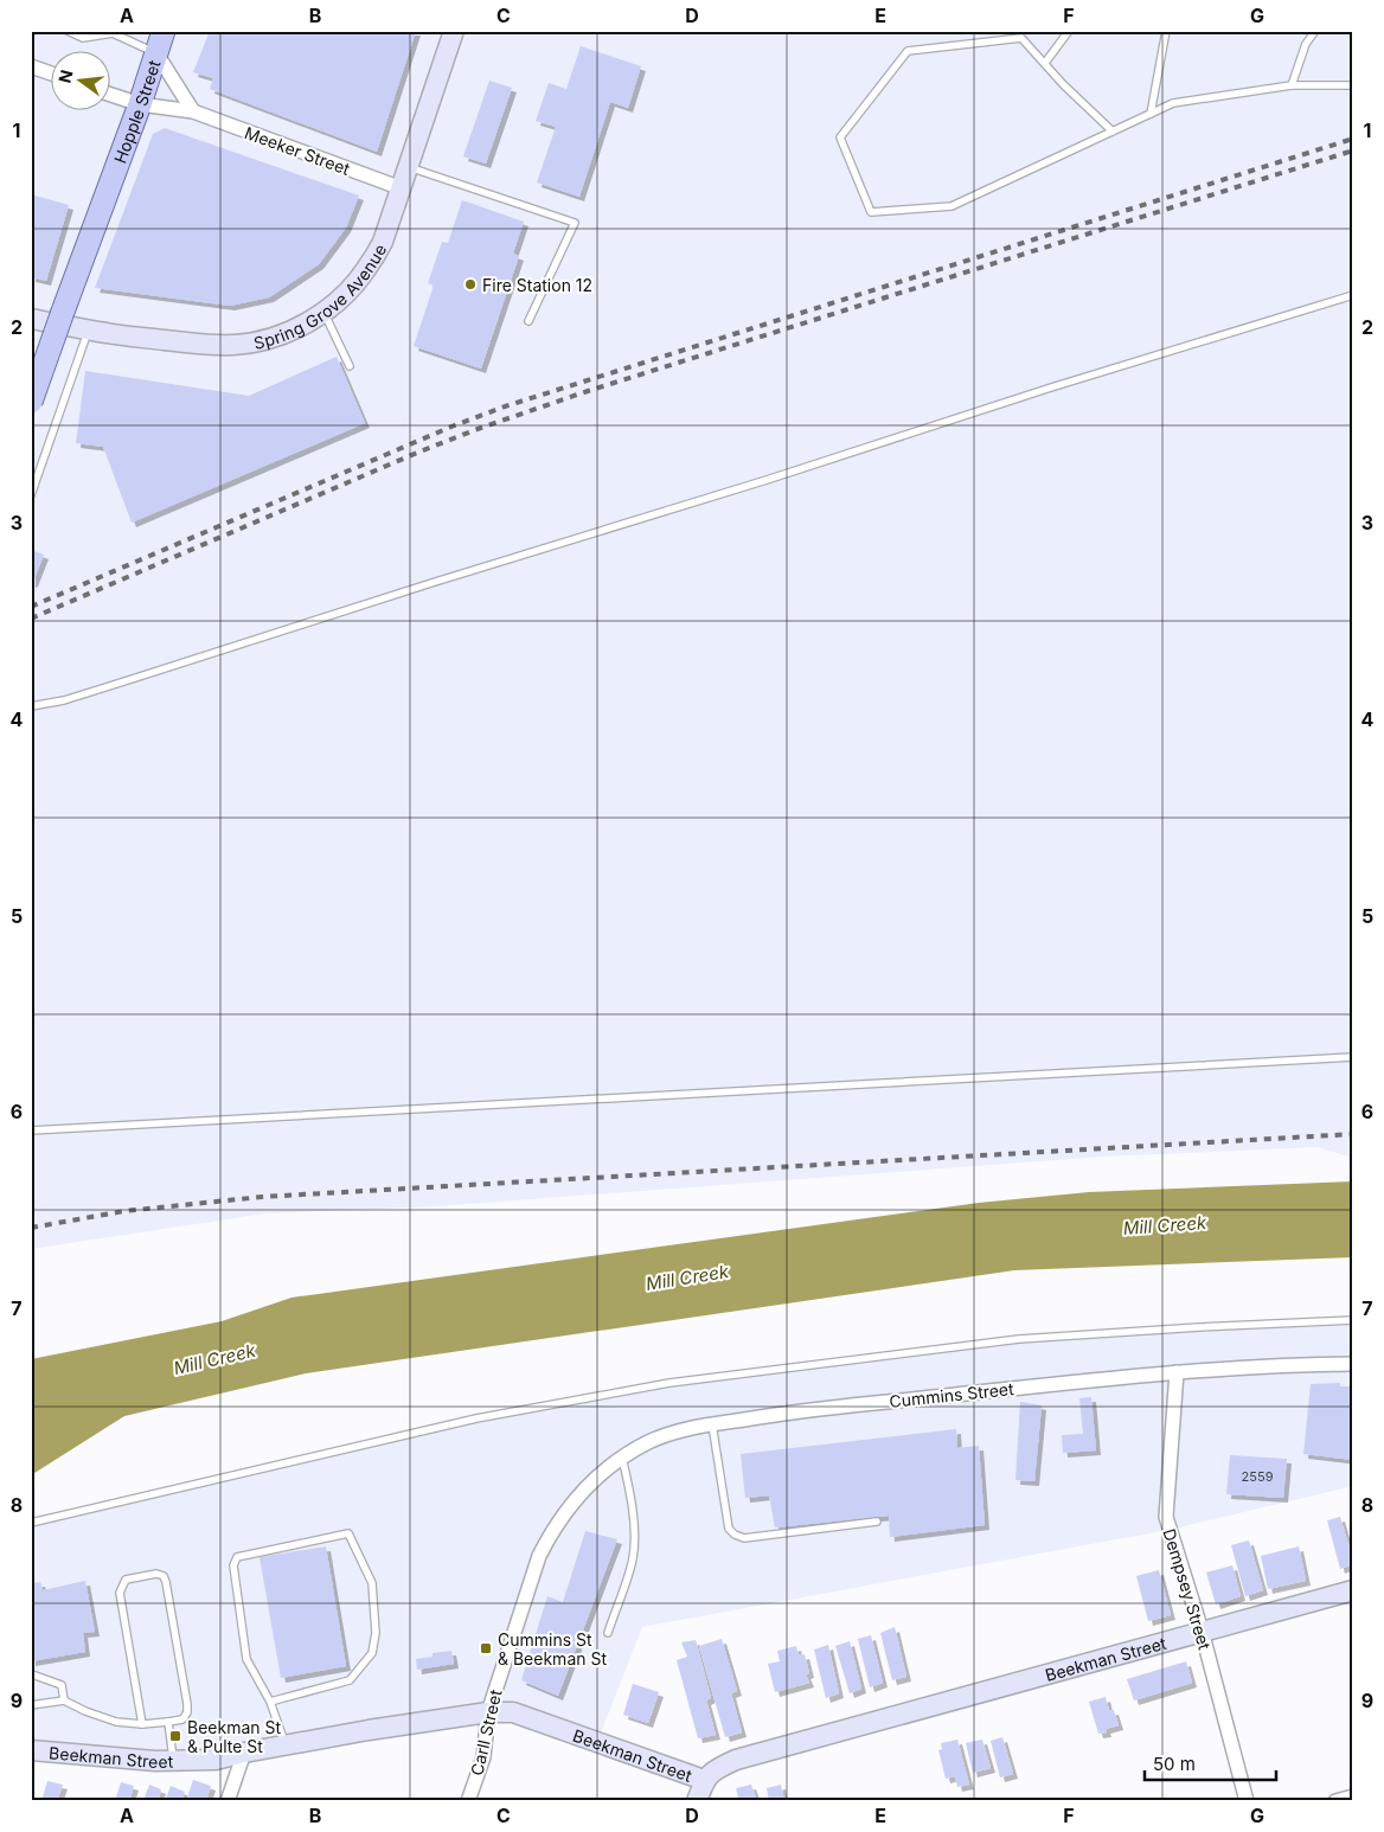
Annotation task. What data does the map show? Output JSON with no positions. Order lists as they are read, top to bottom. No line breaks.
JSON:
{"streets":{"main road":["Hopple Street","Spring Grove Avenue","Beekman Street"],"street":["Meeker Street","Cummins Street","Dempsey Street","Carll Street"]},"crossings":[["Hopple Street","Meeker Street"],["Meeker Street","Spring Grove Avenue"],["Cummins Street","Dempsey Street"],["Cummins Street","Carll Street"],["Dempsey Street","Beekman Street"],["Beekman Street","Carll Street"]],"water":["Mill Creek"],"places":{"other":["Fire Station 12"],"transit":["Cummins St & Beekman St","Beekman St & Pulte St"]},"house_numbers":["2559"],"scale_bar":"50 m","north":"left","grid":{"columns":["A","B","C","D","E","F","G"],"rows":["1","2","3","4","5","6","7","8","9"]}}
